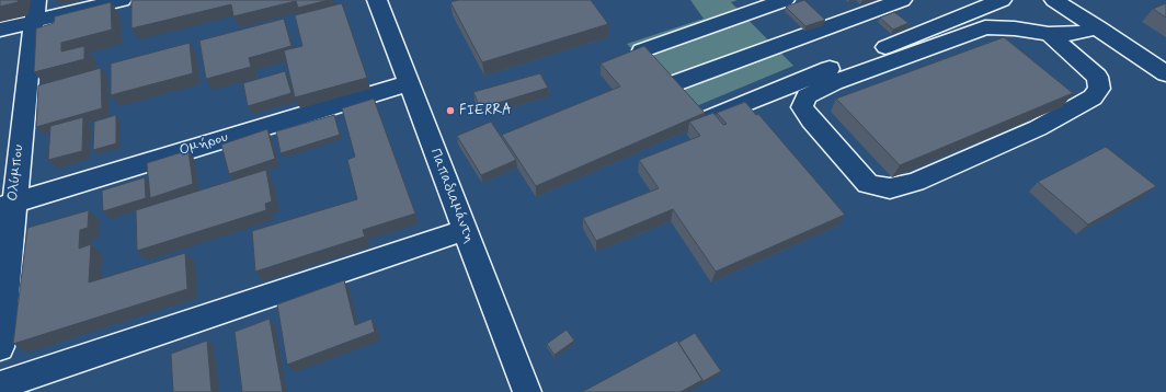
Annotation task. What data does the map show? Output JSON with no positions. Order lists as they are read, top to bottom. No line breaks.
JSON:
{"streets":{"street":["Ομήρου","Ολύμπου","Παπαδιαμάντη"]},"crossings":[["Ομήρου","Ολύμπου"],["Ομήρου","Παπαδιαμάντη"]],"places":["FIERRA"]}
